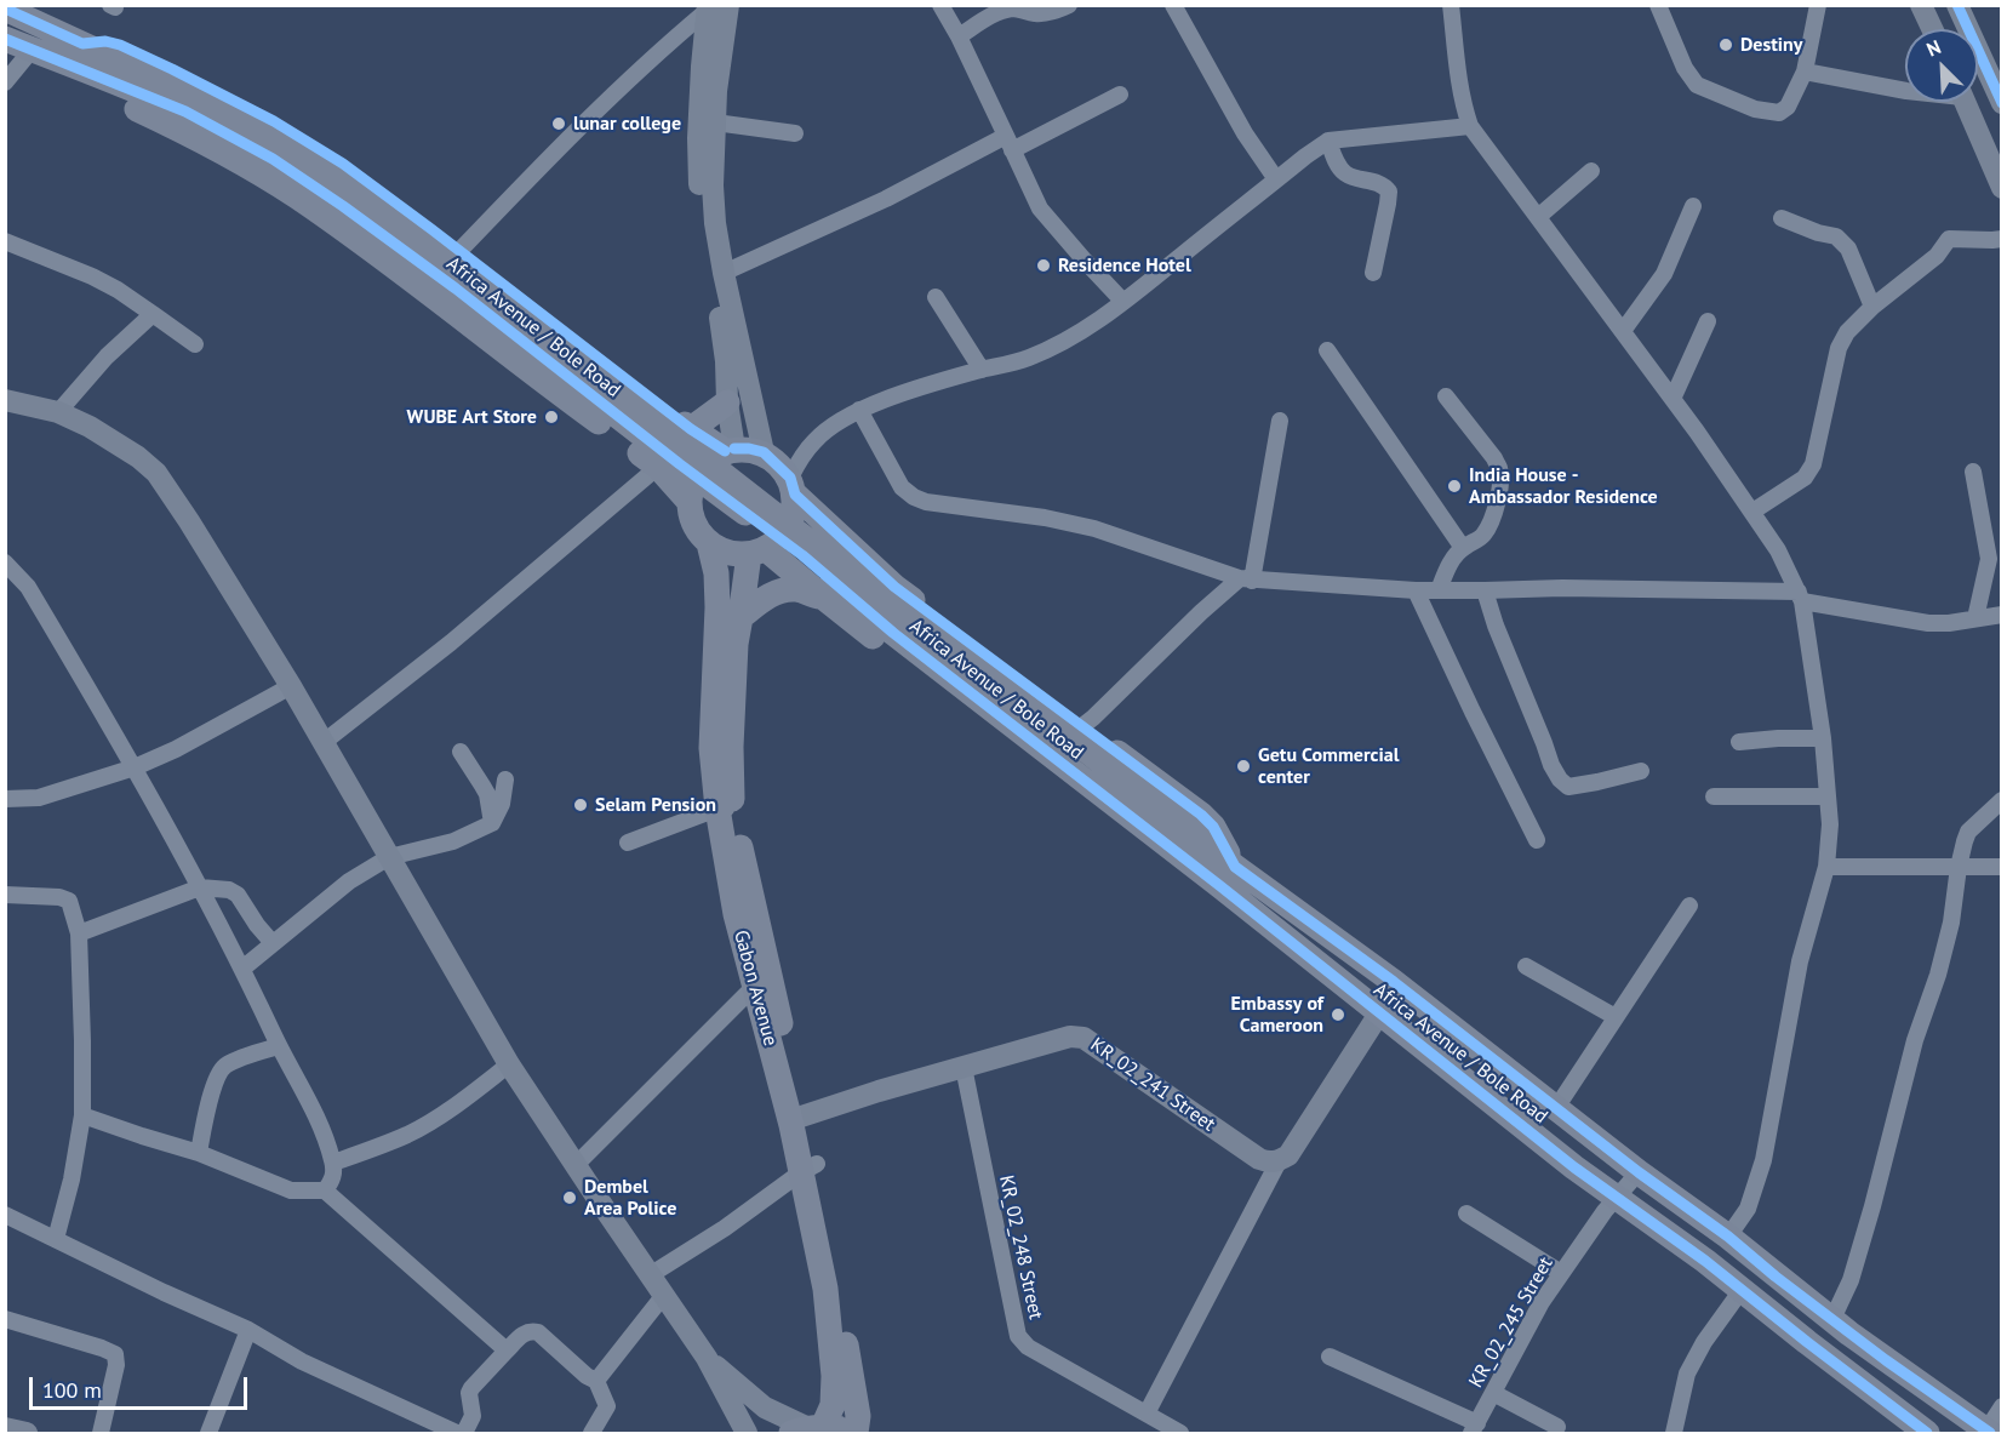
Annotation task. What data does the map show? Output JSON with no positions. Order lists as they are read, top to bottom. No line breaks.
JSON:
{"streets":{"main road":["Africa Avenue / Bole Road","Gabon Avenue"],"street":["KR_02_241 Street","KR_02_248 Street","KR_02_245 Street"]},"crossings":[["Africa Avenue / Bole Road","KR_02_245 Street"],["Gabon Avenue","KR_02_241 Street"],["KR_02_241 Street","KR_02_248 Street"]],"places":["Destiny","lunar college","Residence Hotel","WUBE Art Store","India House - Ambassador Residence","Getu Commercial center","Selam Pension","Embassy of Cameroon","Dembel Area Police"],"scale_bar":"100 m","north":"top left"}
